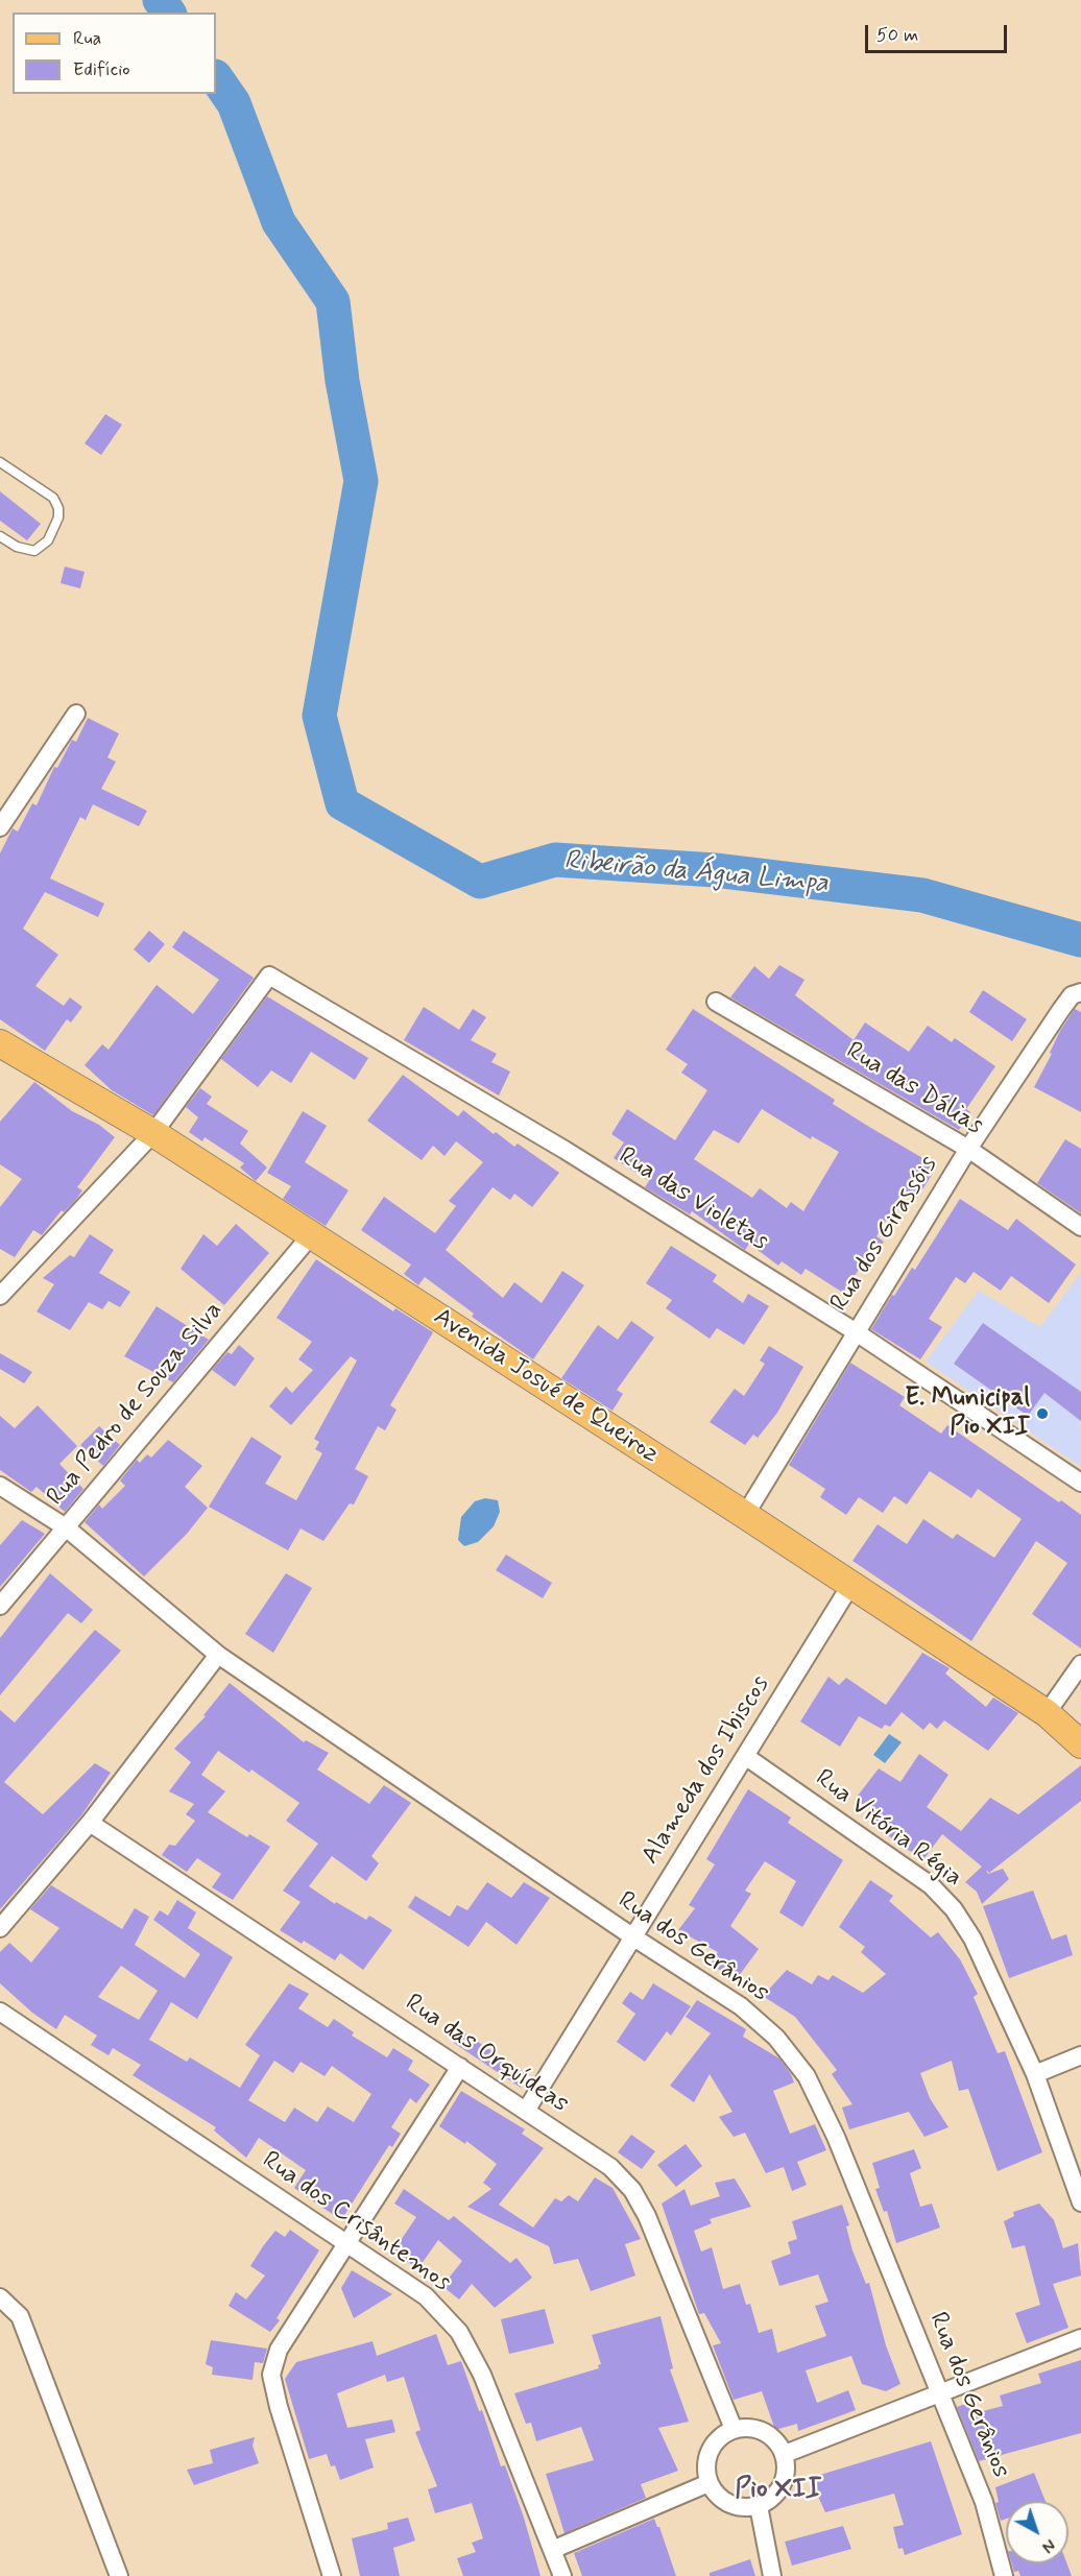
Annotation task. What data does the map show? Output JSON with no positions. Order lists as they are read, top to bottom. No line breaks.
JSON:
{"streets":{"main road":["Avenida Josué de Queiroz"],"street":["Rua das Dálias","Rua das Violetas","Rua dos Girassóis","Rua Pedro de Souza Silva","Alameda dos Ibiscos","Rua Vitória Régia","Rua dos Gerânios","Rua das Orquídeas","Rua dos Crisântemos"]},"crossings":[["Rua das Dálias","Rua dos Girassóis"],["Rua das Violetas","Rua dos Girassóis"],["Rua das Violetas","Avenida Josué de Queiroz"],["Rua dos Girassóis","Avenida Josué de Queiroz"],["Avenida Josué de Queiroz","Rua Pedro de Souza Silva"],["Avenida Josué de Queiroz","Alameda dos Ibiscos"],["Rua Pedro de Souza Silva","Rua dos Gerânios"],["Alameda dos Ibiscos","Rua Vitória Régia"],["Alameda dos Ibiscos","Rua dos Gerânios"],["Alameda dos Ibiscos","Rua das Orquídeas"]],"districts":["Pio XII"],"water":["Ribeirão da Água Limpa"],"places":["E. Municipal Pio XII"],"legend":["Rua","Edifício"],"scale_bar":"50 m","north":"bottom right"}
